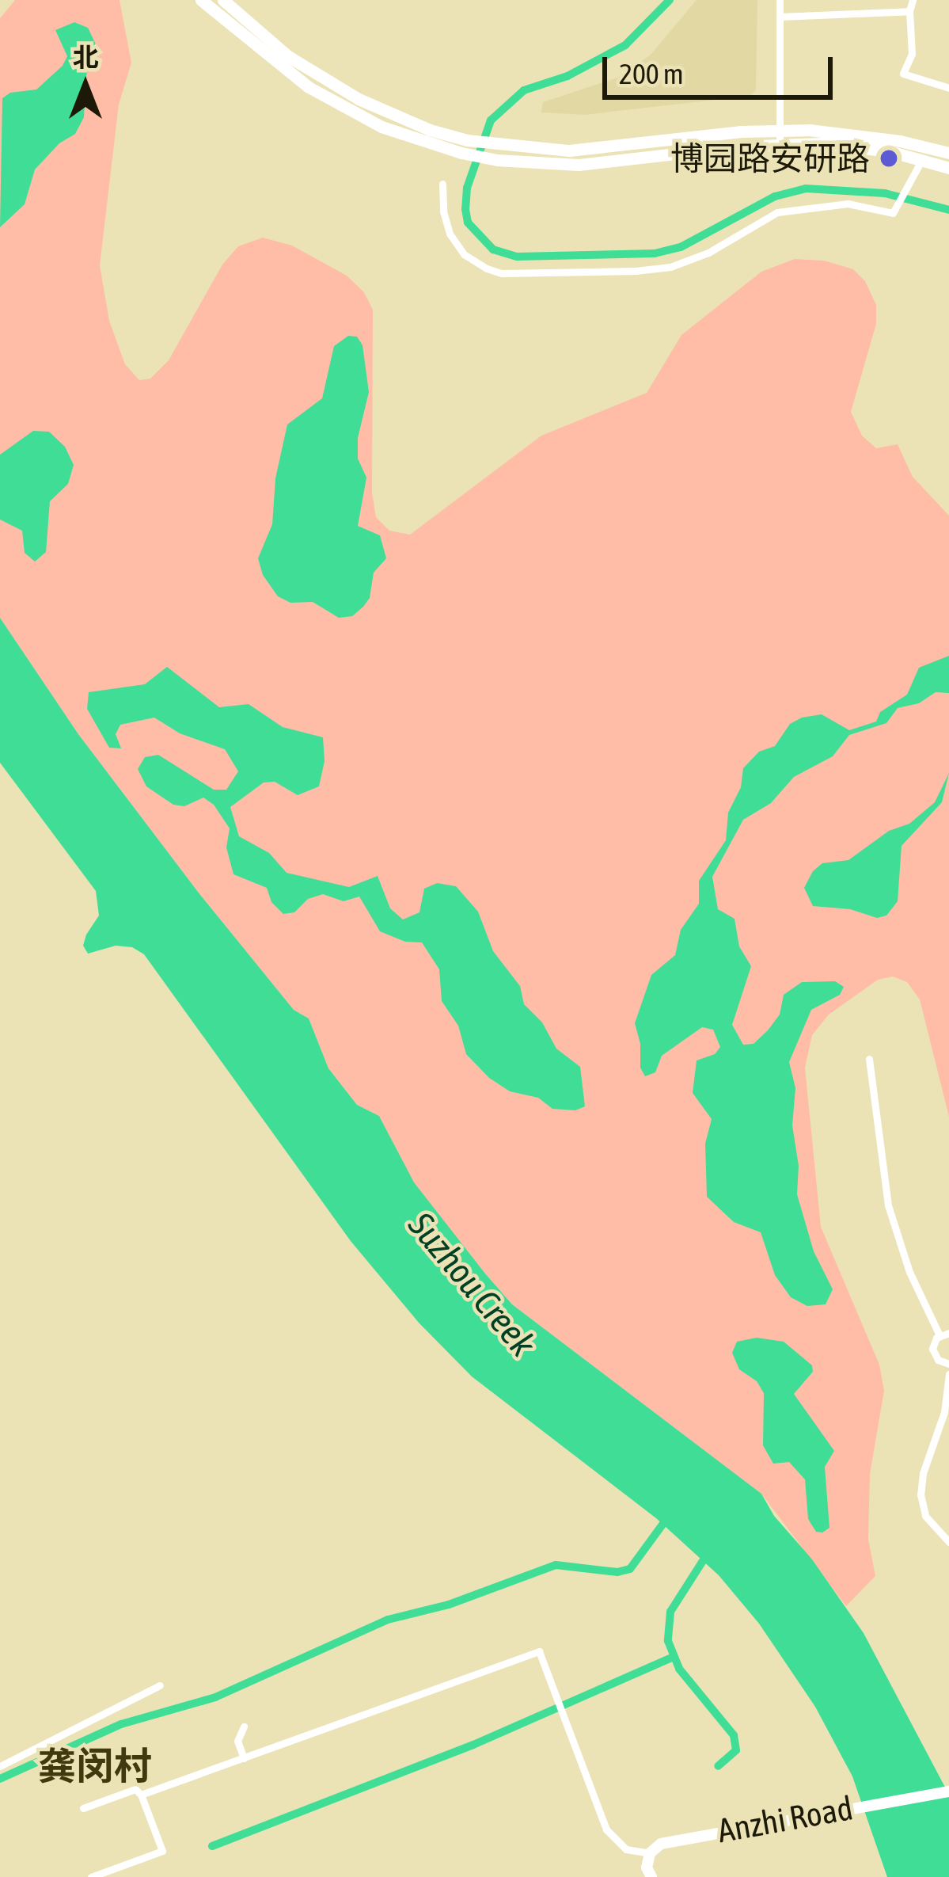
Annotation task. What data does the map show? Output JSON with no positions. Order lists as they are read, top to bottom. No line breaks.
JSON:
{"streets":{"street":["Anzhi Road"]},"districts":["龚闵村"],"water":["Suzhou Creek"],"places":["博园路安研路"],"scale_bar":"200 m","north":"top"}
